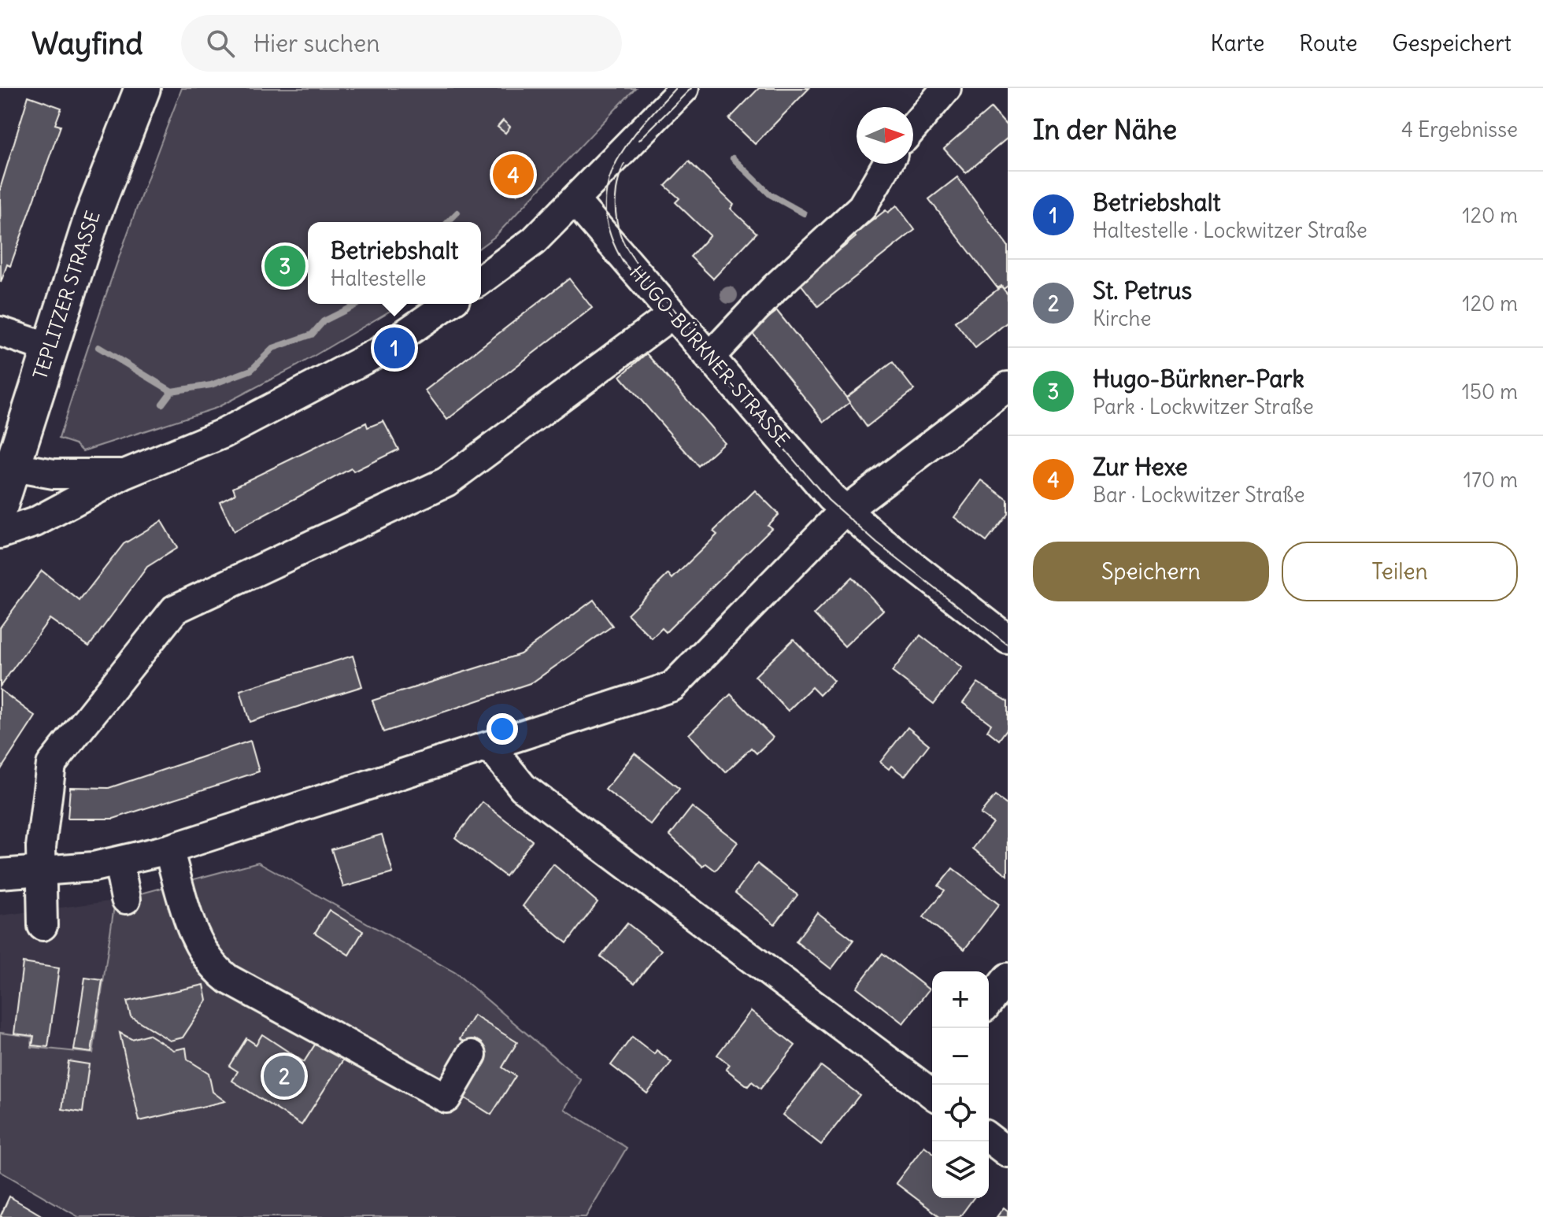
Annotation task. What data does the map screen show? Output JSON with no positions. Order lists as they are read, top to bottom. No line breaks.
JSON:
{"streets":{"main road":["TEPLITZER STRASSE"],"street":["HUGO-BÜRKNER-STRASSE"]},"north":"right","page":{"header":"Wayfind","search":"Hier suchen","nav":["Karte","Route","Gespeichert"],"heading":["In der Nähe","4 Ergebnisse"],"pins":["4","3","1","2"],"list":[{"mark":"1","name":"Betriebshalt","note":"Haltestelle · Lockwitzer Straße","value":"120 m"},{"mark":"2","name":"St. Petrus","note":"Kirche","value":"120 m"},{"mark":"3","name":"Hugo-Bürkner-Park","note":"Park · Lockwitzer Straße","value":"150 m"},{"mark":"4","name":"Zur Hexe","note":"Bar · Lockwitzer Straße","value":"170 m"}],"popup":["Betriebshalt","Haltestelle"],"buttons":["Speichern","Teilen"],"map_buttons":["+","−"]}}
